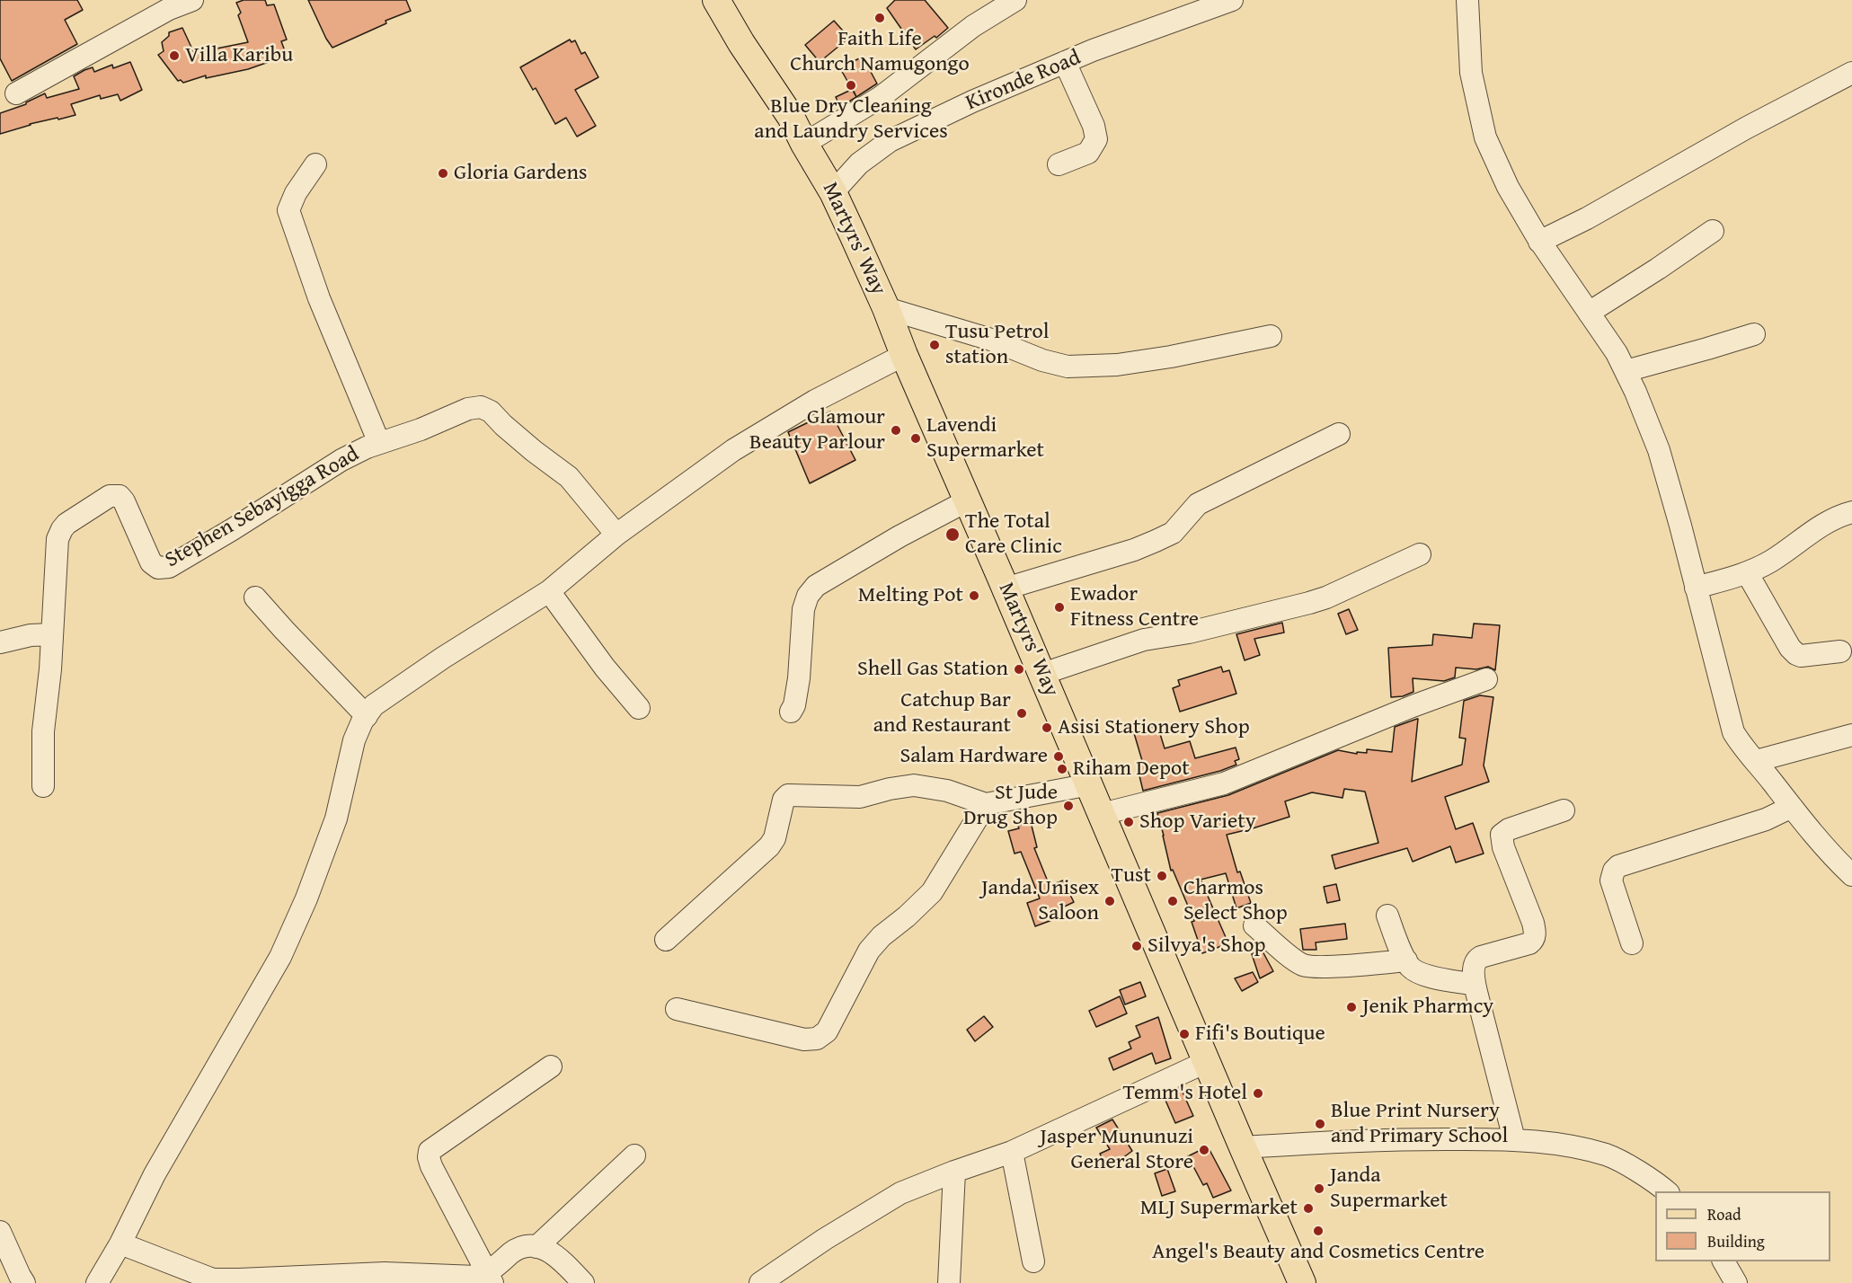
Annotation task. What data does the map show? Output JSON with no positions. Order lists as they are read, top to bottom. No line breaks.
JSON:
{"streets":{"main road":["Martyrs' Way"],"street":["Kironde Road","Stephen Sebayigga Road"]},"crossings":[["Kironde Road","Martyrs' Way"]],"places":["Faith Life Church Namugongo","Villa Karibu","Blue Dry Cleaning and Laundry Services","Gloria Gardens","Tusu Petrol station","Glamour Beauty Parlour","Lavendi Supermarket","The Total Care Clinic","Melting Pot","Ewador Fitness Centre","Shell Gas Station","Catchup Bar and Restaurant","Asisi Stationery Shop","Salam Hardware","Riham Depot","St Jude Drug Shop","Shop Variety","Tust","Janda.Unisex Saloon","Charmos Select Shop","Silvya's Shop","Jenik Pharmcy","Fifi's Boutique","Temm's Hotel","Blue Print Nursery and Primary School","Jasper Mununuzi General Store","Janda Supermarket","MLJ Supermarket","Angel's Beauty and Cosmetics Centre"],"legend":["Road","Building"]}
